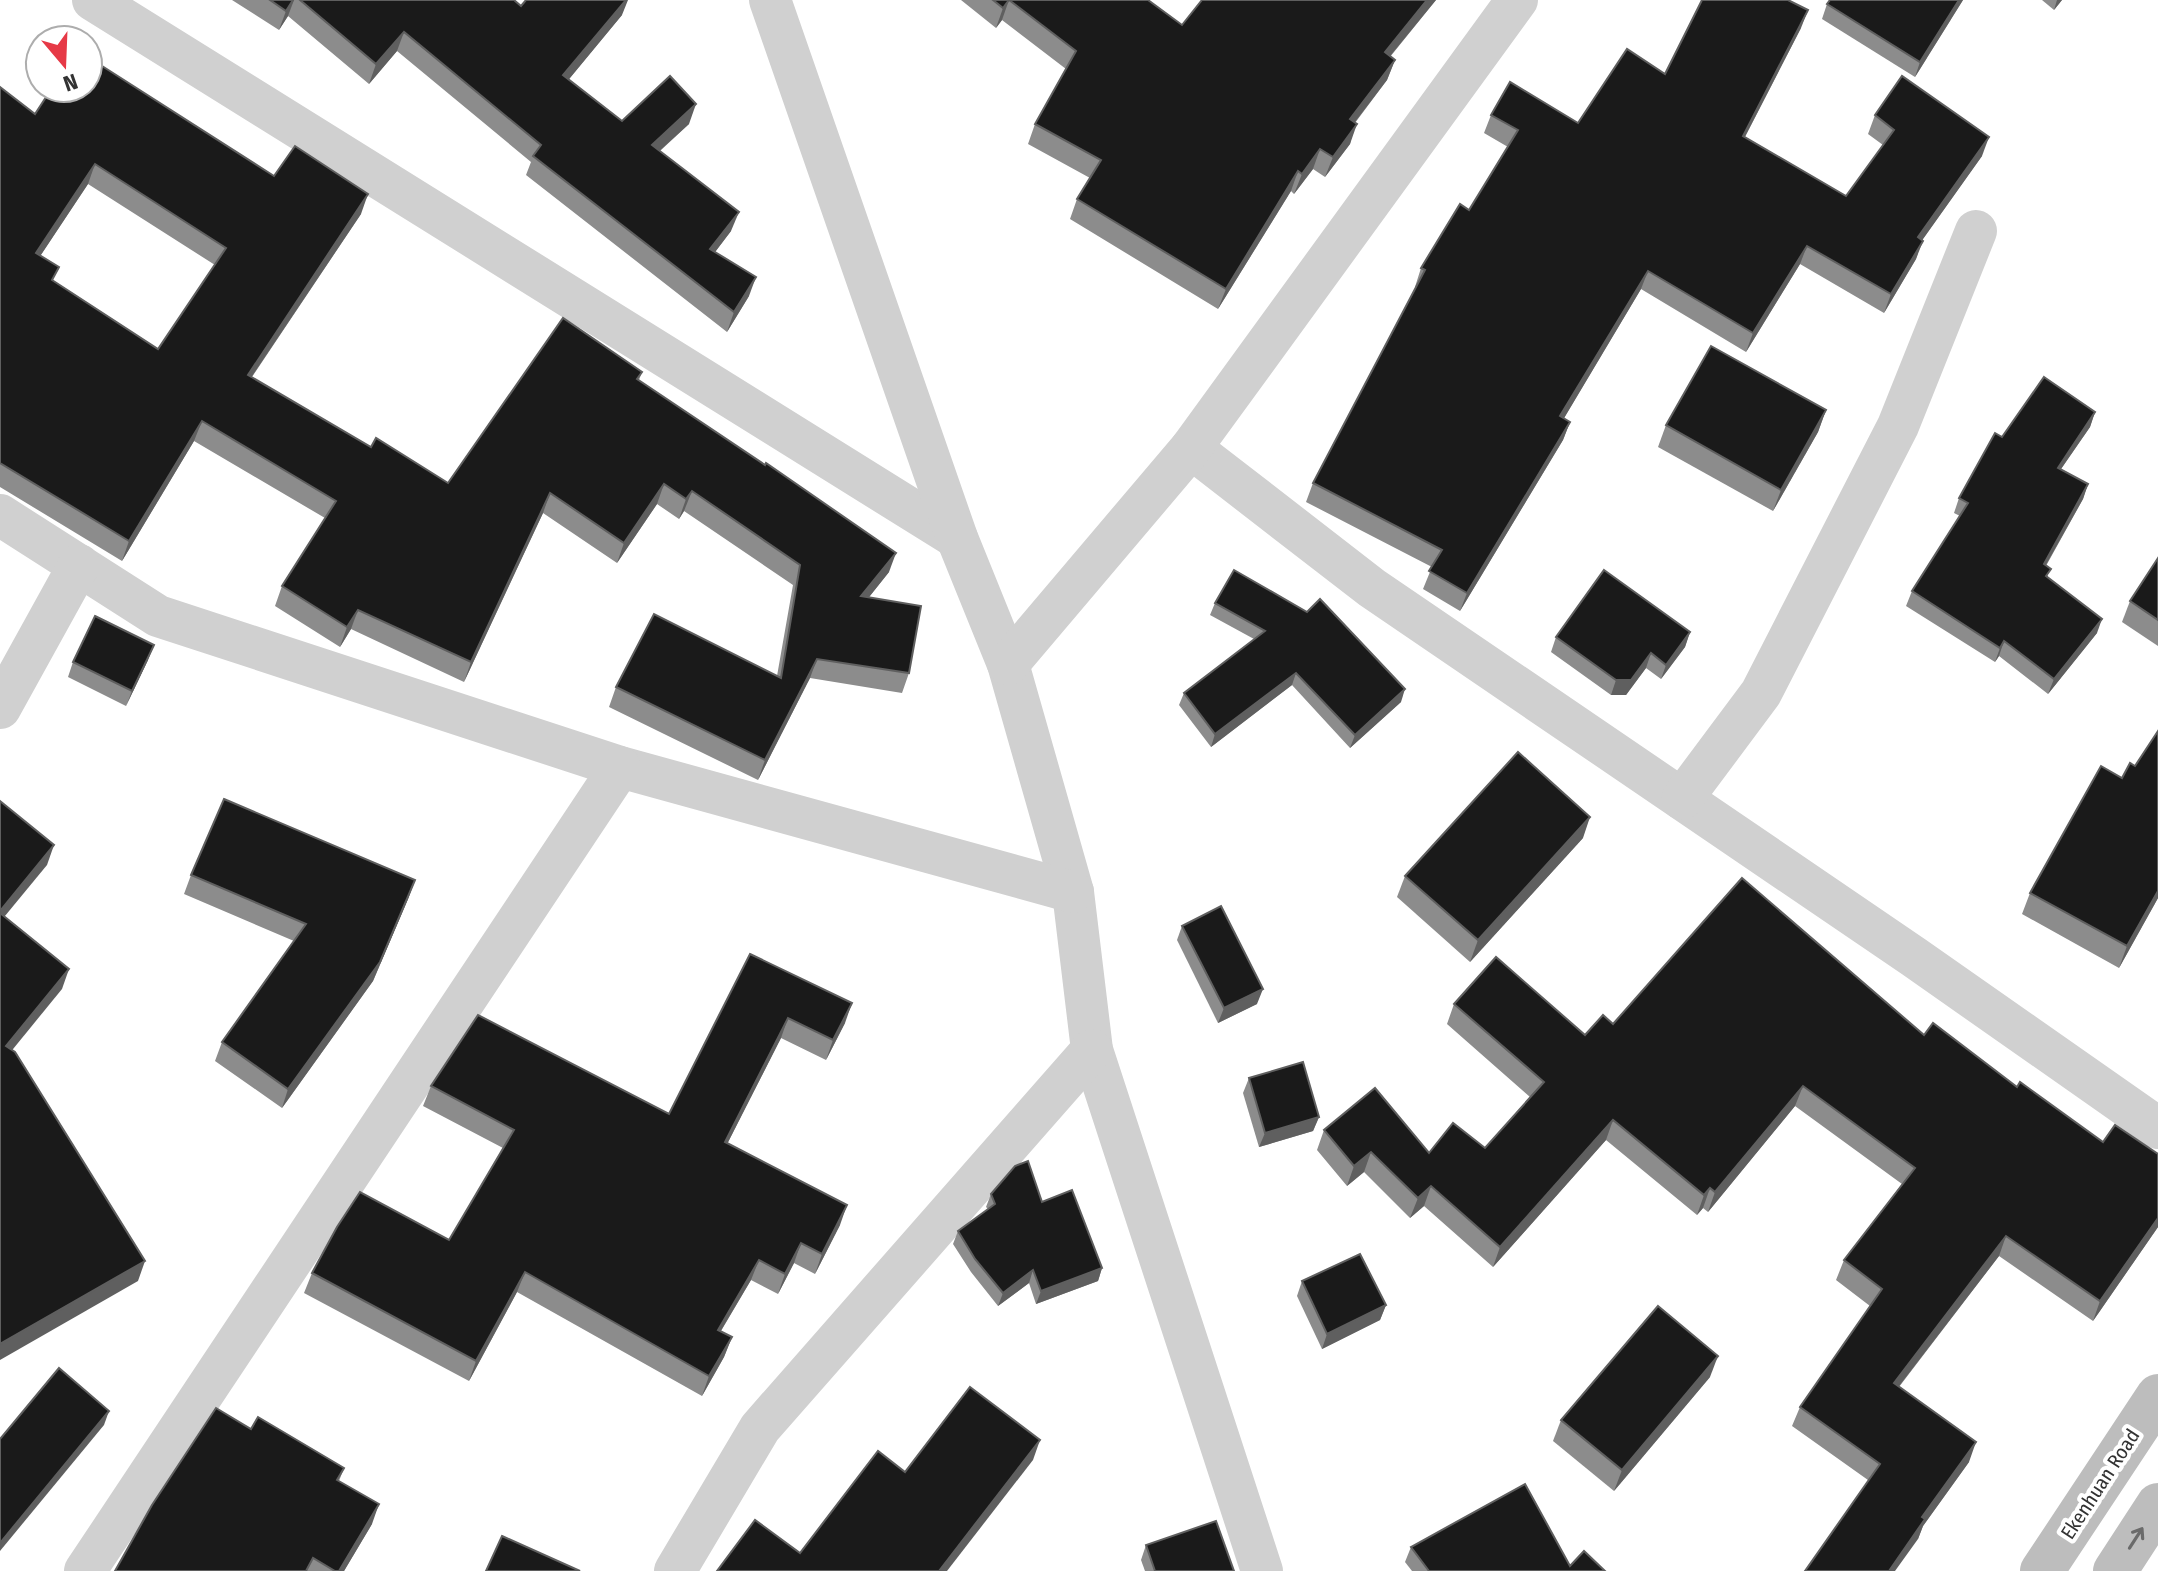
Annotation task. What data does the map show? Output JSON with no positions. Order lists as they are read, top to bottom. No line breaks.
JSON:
{"streets":{"main road":["Ekenhuan Road"]},"north":"bottom"}
